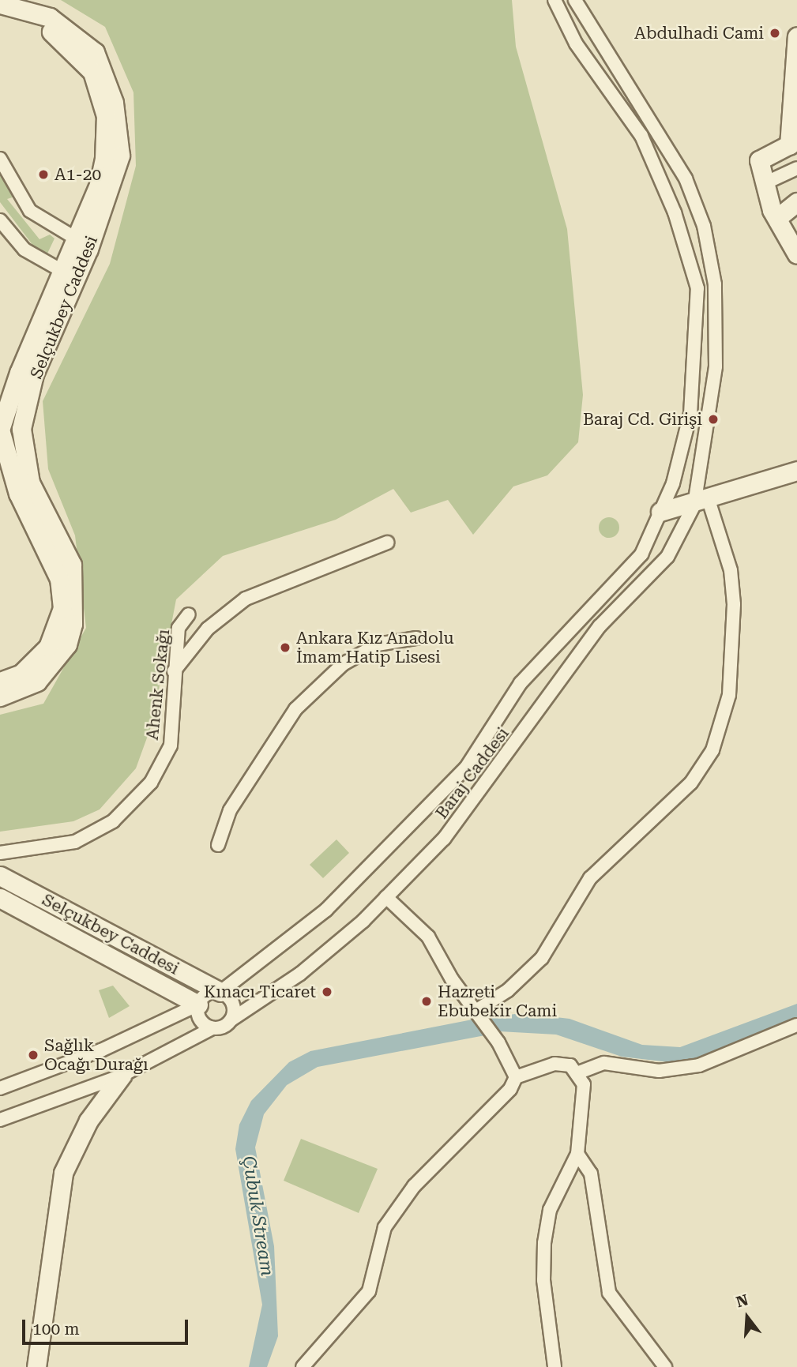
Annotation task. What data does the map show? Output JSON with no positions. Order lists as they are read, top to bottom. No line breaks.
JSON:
{"streets":{"street":["Selçukbey Caddesi","Ahenk Sokağı","Baraj Caddesi"]},"crossings":[["Selçukbey Caddesi","Baraj Caddesi"]],"water":["Çubuk Stream"],"places":["Abdulhadi Cami","A1-20","Baraj Cd. Girişi","Ankara Kız Anadolu İmam Hatip Lisesi","Kınacı Ticaret","Hazreti Ebubekir Cami","Sağlık Ocağı Durağı"],"scale_bar":"100 m","north":"top"}
